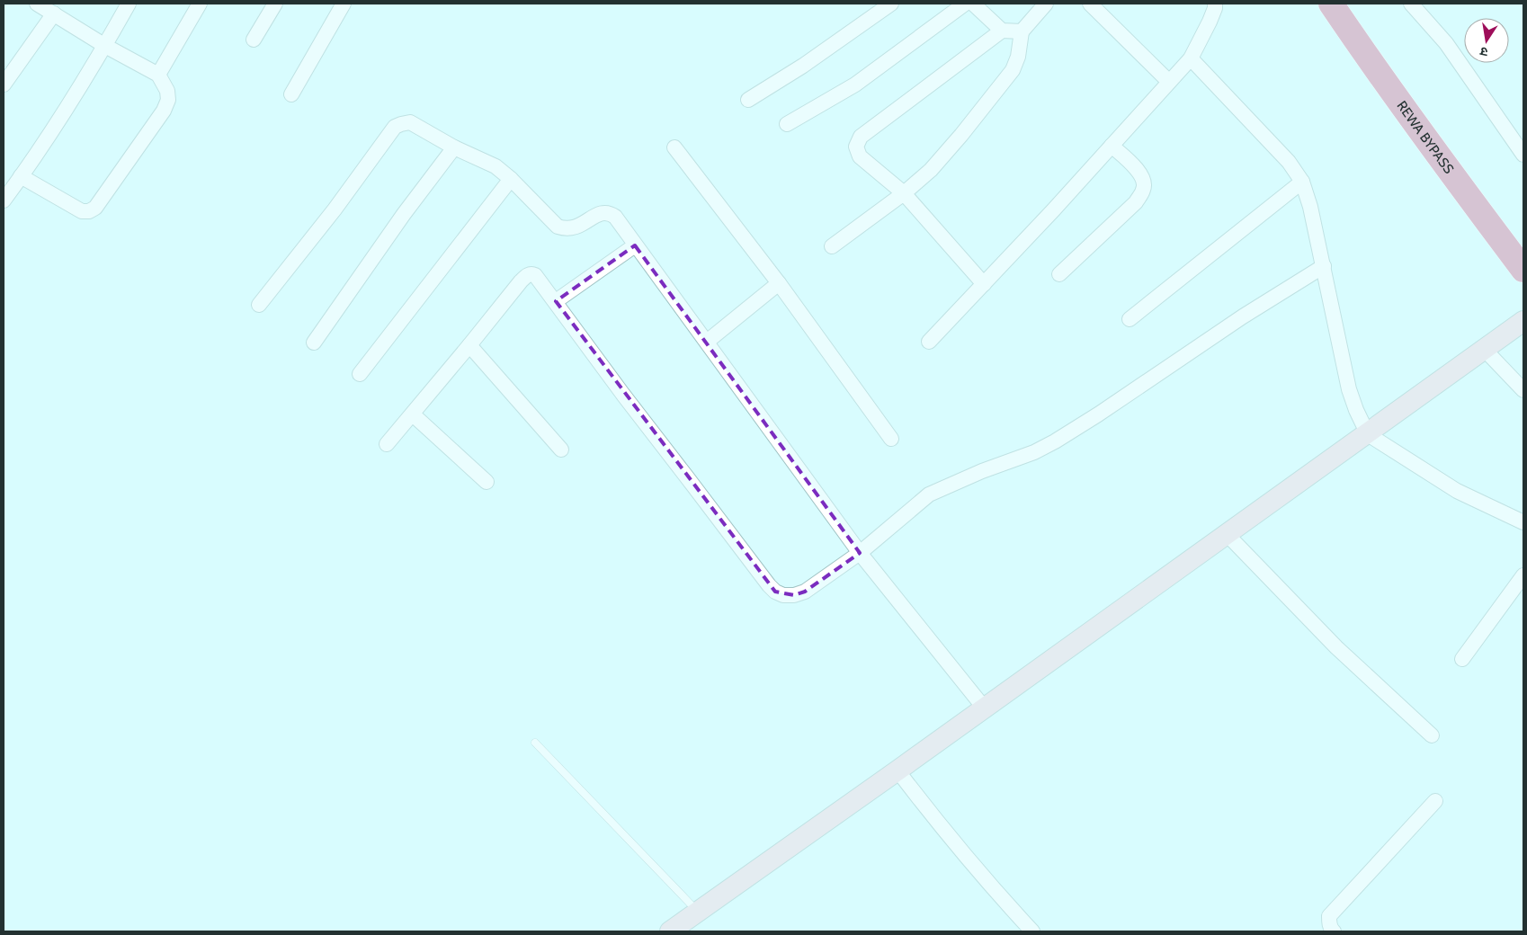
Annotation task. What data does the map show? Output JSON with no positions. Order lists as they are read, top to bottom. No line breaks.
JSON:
{"streets":{"highway":["REWA BYPASS"]},"north":"bottom"}
